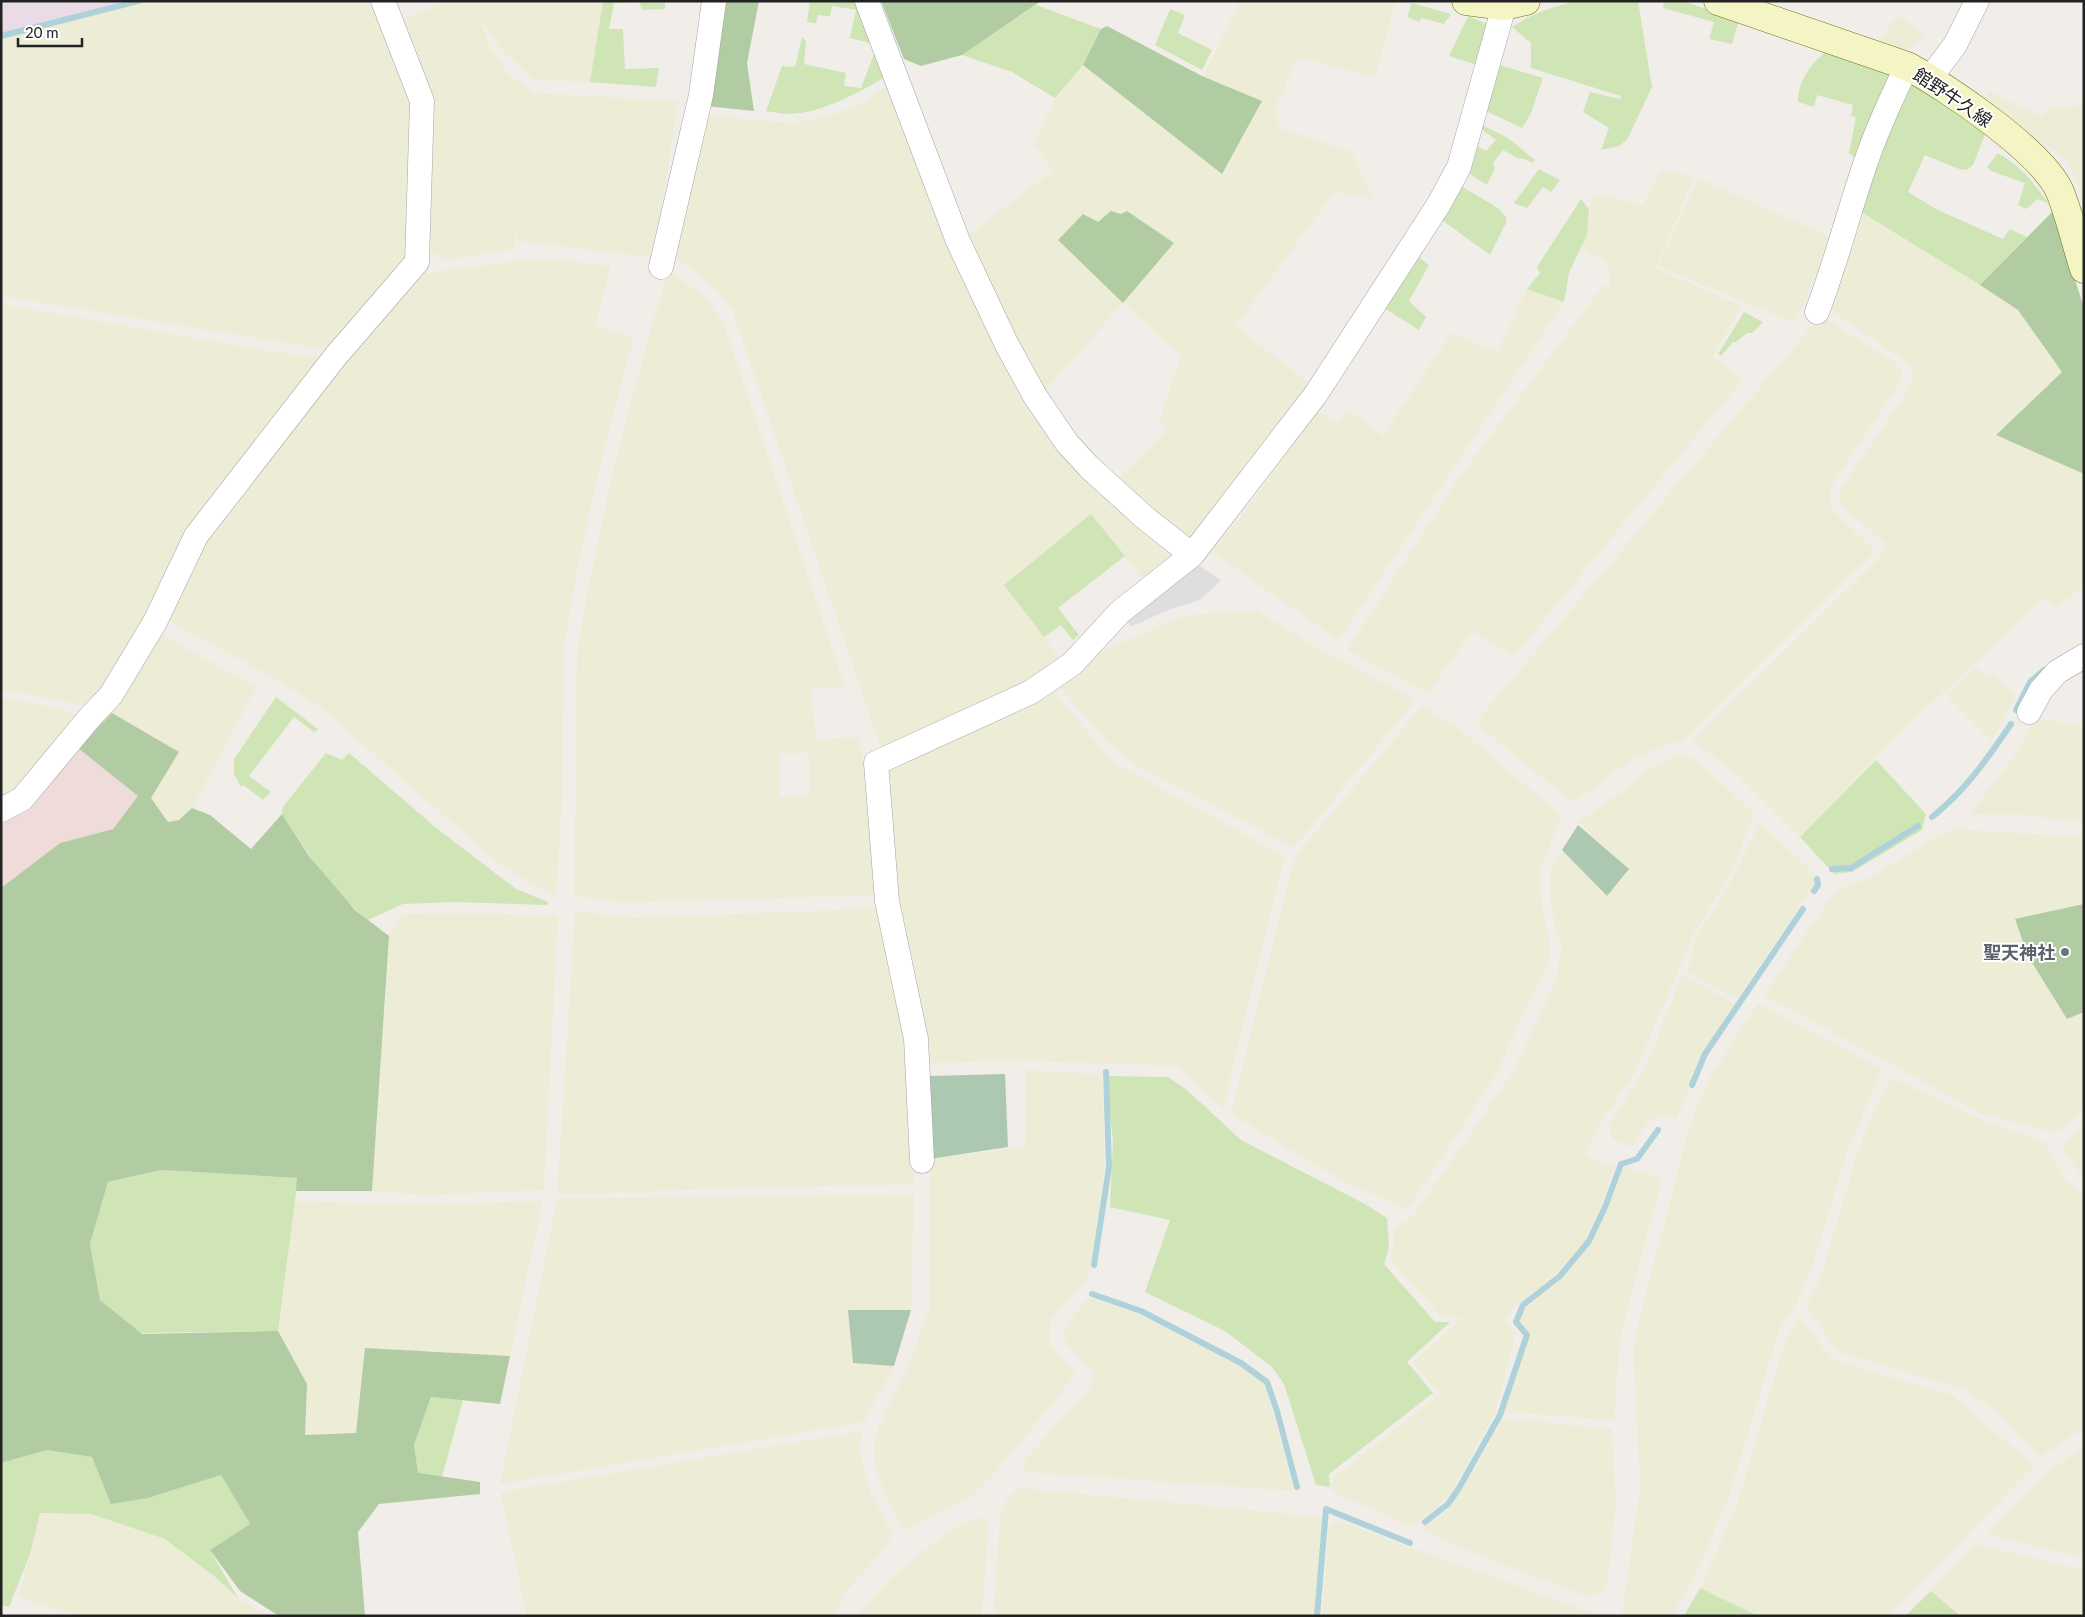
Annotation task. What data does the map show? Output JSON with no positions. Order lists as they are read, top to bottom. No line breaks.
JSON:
{"streets":{"main road":["館野牛久線"]},"places":["聖天神社"],"scale_bar":"20 m"}
